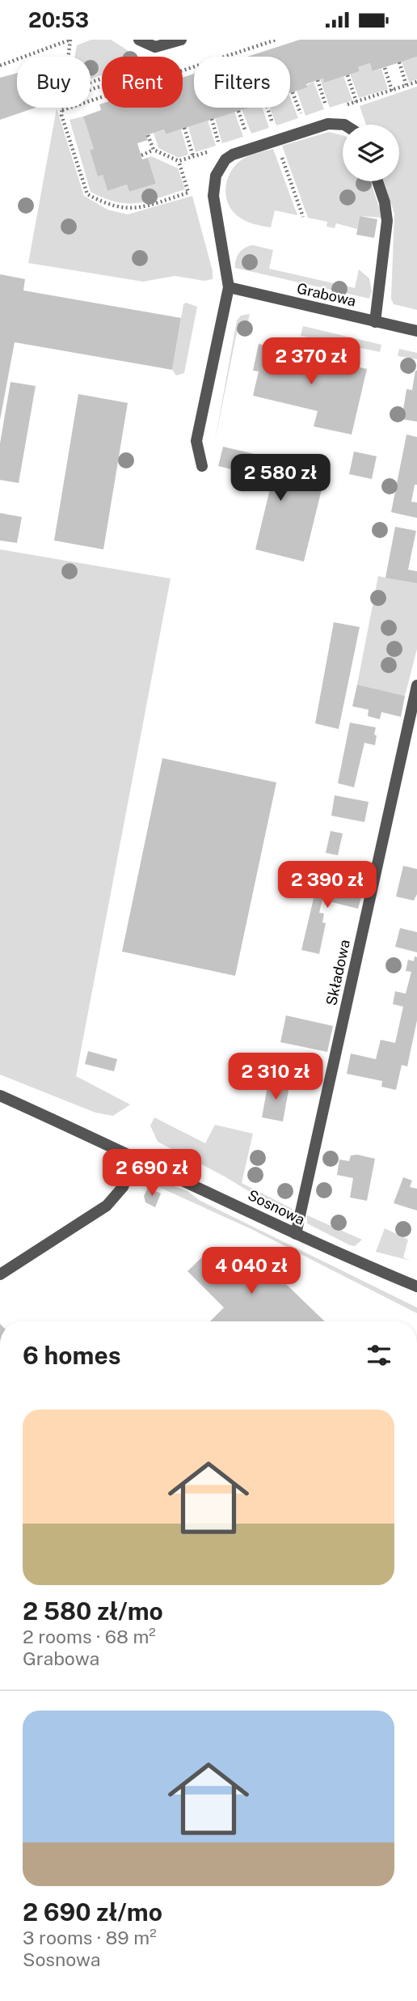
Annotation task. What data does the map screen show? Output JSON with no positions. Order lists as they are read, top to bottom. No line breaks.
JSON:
{"streets":{"street":["Grabowa","Składowa","Sosnowa"]},"crossings":[["Składowa","Sosnowa"]],"page":{"status":"20:53","chip":["Buy","Rent","Filters"],"price":["2 370 zł","2 580 zł","2 390 zł","2 310 zł","2 690 zł","4 040 zł"],"heading":"6 homes","list":[{"name":"2 580 zł/mo","note":"2 rooms · 68 m² · Grabowa"},{"name":"2 690 zł/mo","note":"3 rooms · 89 m² · Sosnowa"}]}}
